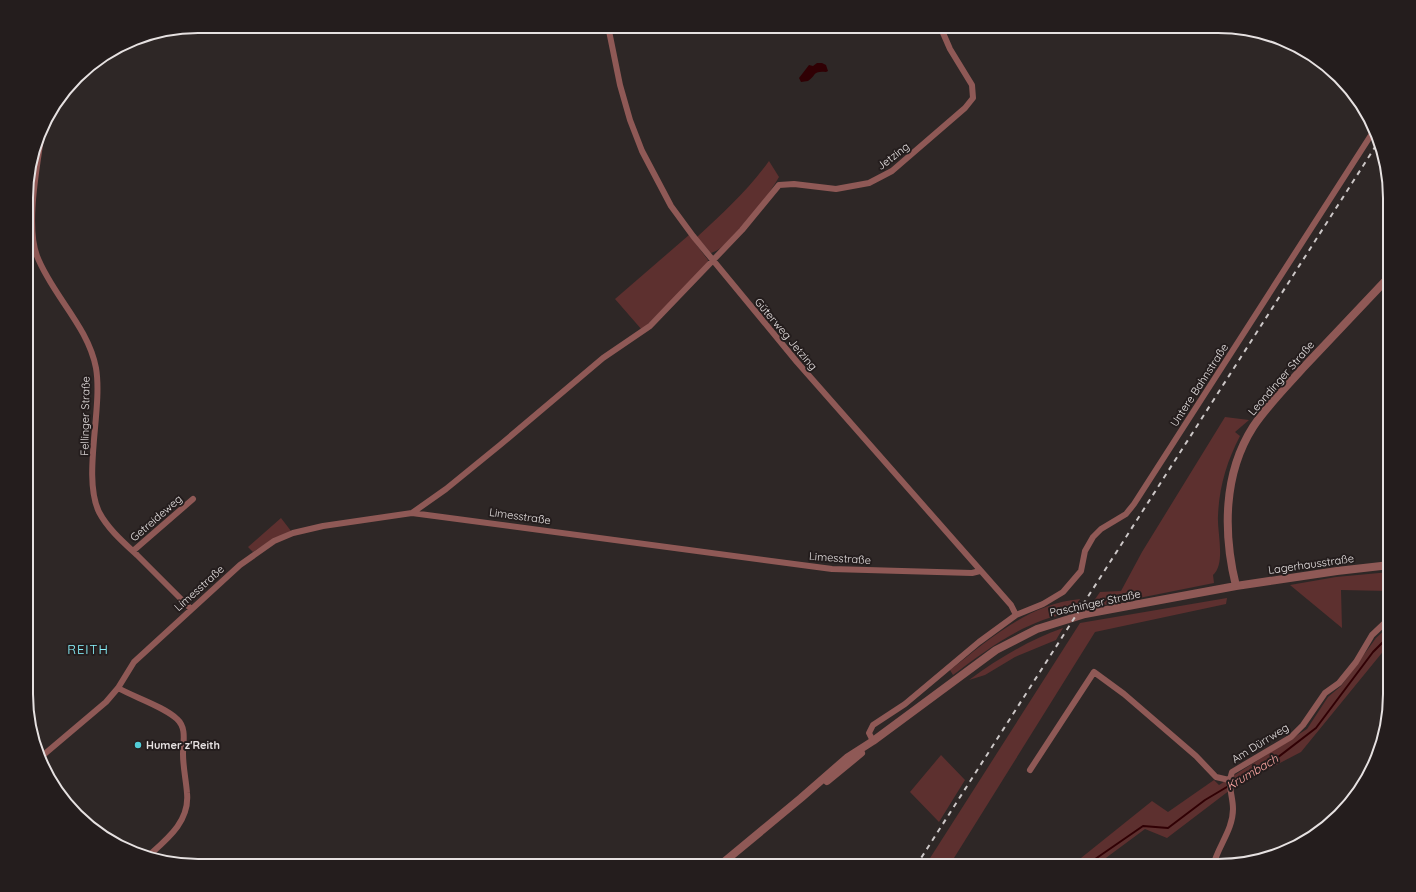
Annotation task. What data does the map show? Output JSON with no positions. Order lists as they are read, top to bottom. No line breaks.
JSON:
{"streets":{"street":["Jetzing","Güterweg Jetzing","Leondinger Straße","Untere Bahnstraße","Fellinger Straße","Limesstraße","Getreideweg","Lagerhausstraße","Paschinger Straße","Am Dürrweg"]},"crossings":[["Jetzing","Güterweg Jetzing"],["Güterweg Jetzing","Untere Bahnstraße"],["Güterweg Jetzing","Limesstraße"],["Leondinger Straße","Lagerhausstraße"],["Leondinger Straße","Paschinger Straße"],["Untere Bahnstraße","Paschinger Straße"],["Fellinger Straße","Limesstraße"],["Fellinger Straße","Getreideweg"],["Lagerhausstraße","Paschinger Straße"]],"districts":["REITH"],"water":["Krumbach"],"places":["Humer z'Reith"]}
